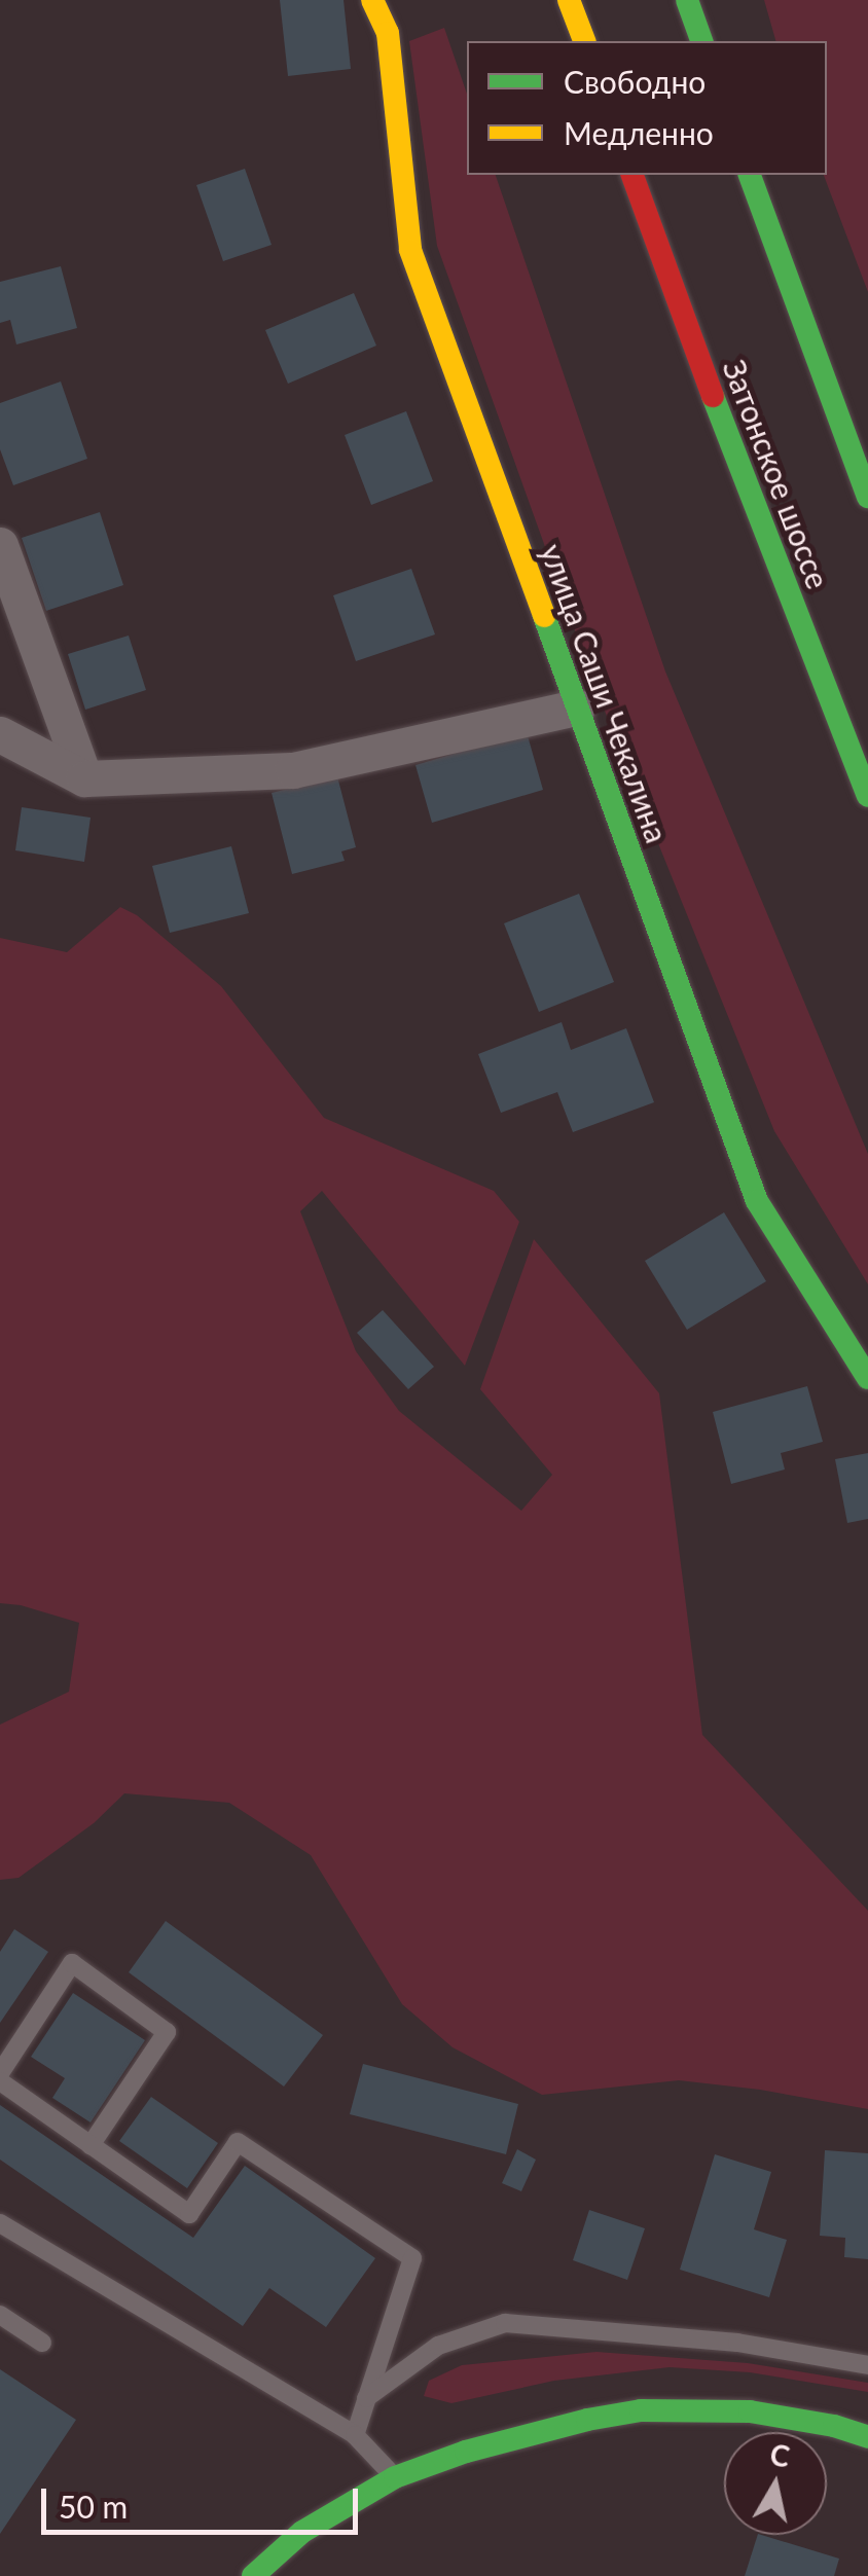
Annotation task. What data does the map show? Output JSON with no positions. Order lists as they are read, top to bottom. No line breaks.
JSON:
{"streets":{"main road":["Затонское шоссе","улица Саши Чекалина"]},"legend":["Свободно","Медленно"],"scale_bar":"50 m","north":"top"}
